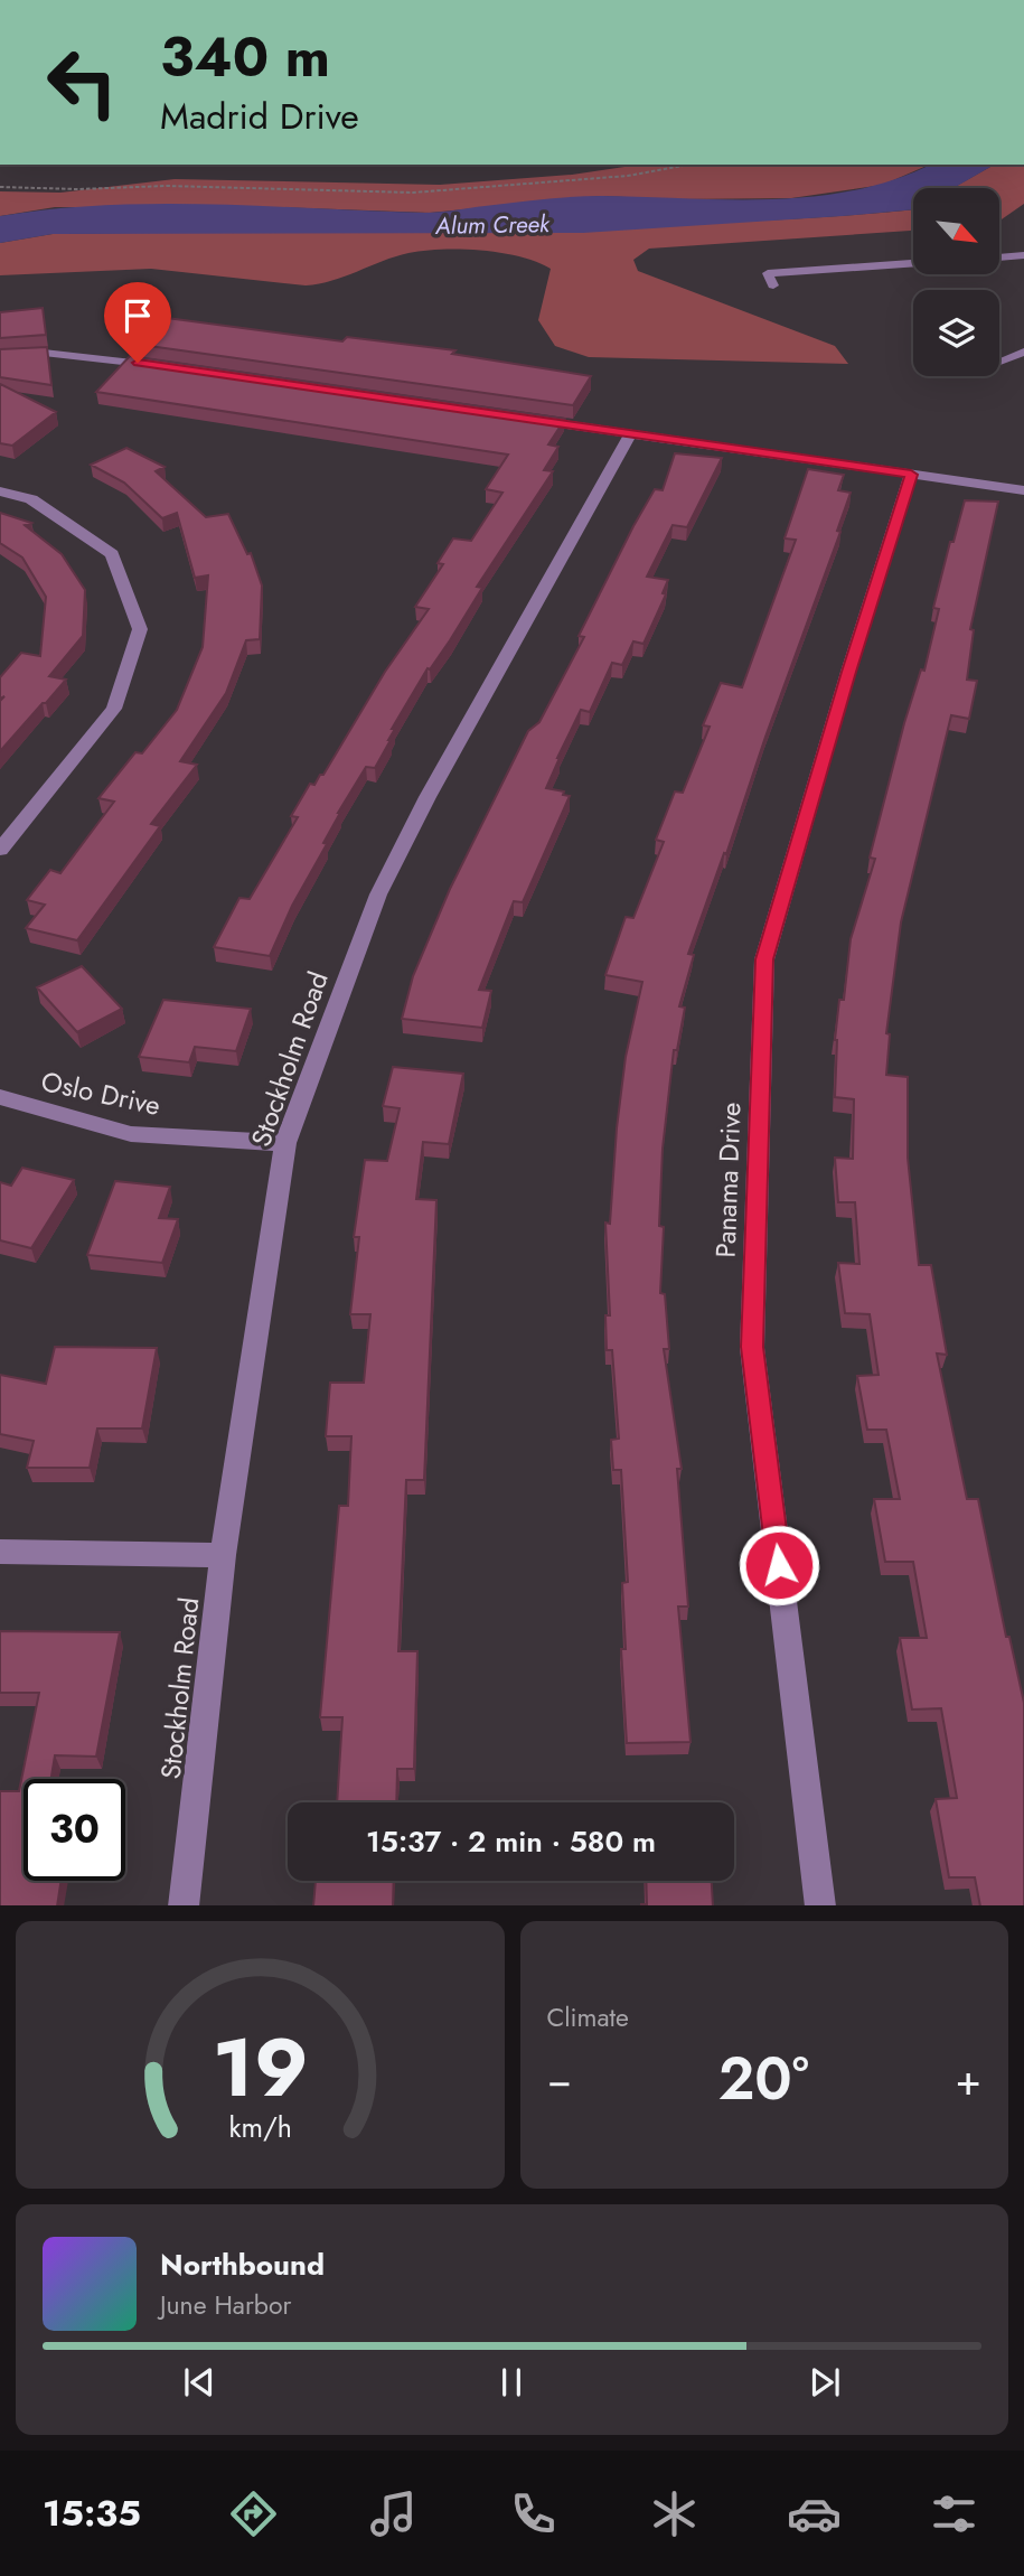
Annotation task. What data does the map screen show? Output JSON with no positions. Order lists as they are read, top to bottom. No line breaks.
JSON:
{"streets":{"street":["Stockholm Road","Oslo Drive","Panama Drive"]},"crossings":[["Stockholm Road","Oslo Drive"]],"water":["Alum Creek"],"north":"bottom right","page":{"turn":["340 m","Madrid Drive"],"limit":"30","trip":"15:37 · 2 min · 580 m","tile":"Climate","heat":["−","20°","+"],"song":["Northbound","June Harbor"],"tabs":"15:35","gauge":["19","km/h"]}}
